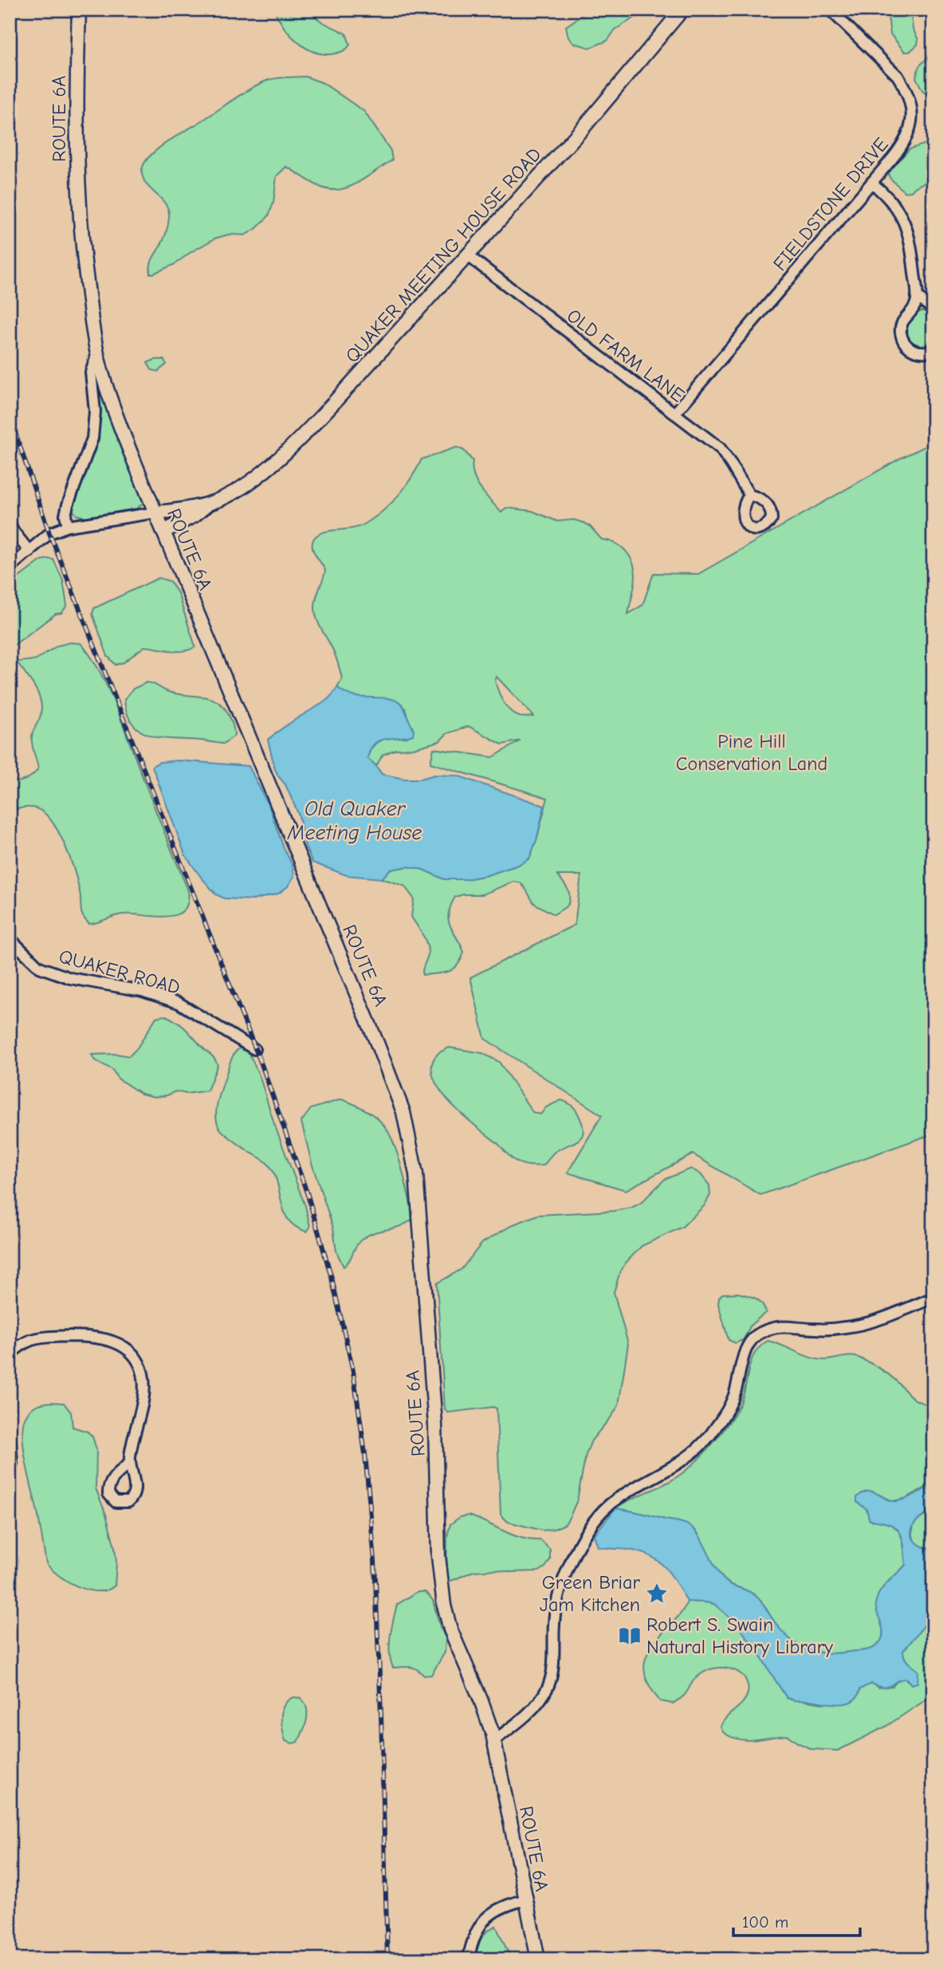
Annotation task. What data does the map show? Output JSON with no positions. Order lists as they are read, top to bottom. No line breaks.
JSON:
{"streets":{"main road":["ROUTE 6A","QUAKER MEETING HOUSE ROAD"],"street":["FIELDSTONE DRIVE","OLD FARM LANE","QUAKER ROAD"]},"crossings":[["ROUTE 6A","QUAKER MEETING HOUSE ROAD"],["FIELDSTONE DRIVE","OLD FARM LANE"],["QUAKER MEETING HOUSE ROAD","OLD FARM LANE"]],"water":["Old Quaker Meeting House"],"parks":["Pine Hill Conservation Land"],"places":{"place":["Green Briar Jam Kitchen"],"library":["Robert S. Swain Natural History Library"]},"scale_bar":"100 m"}
